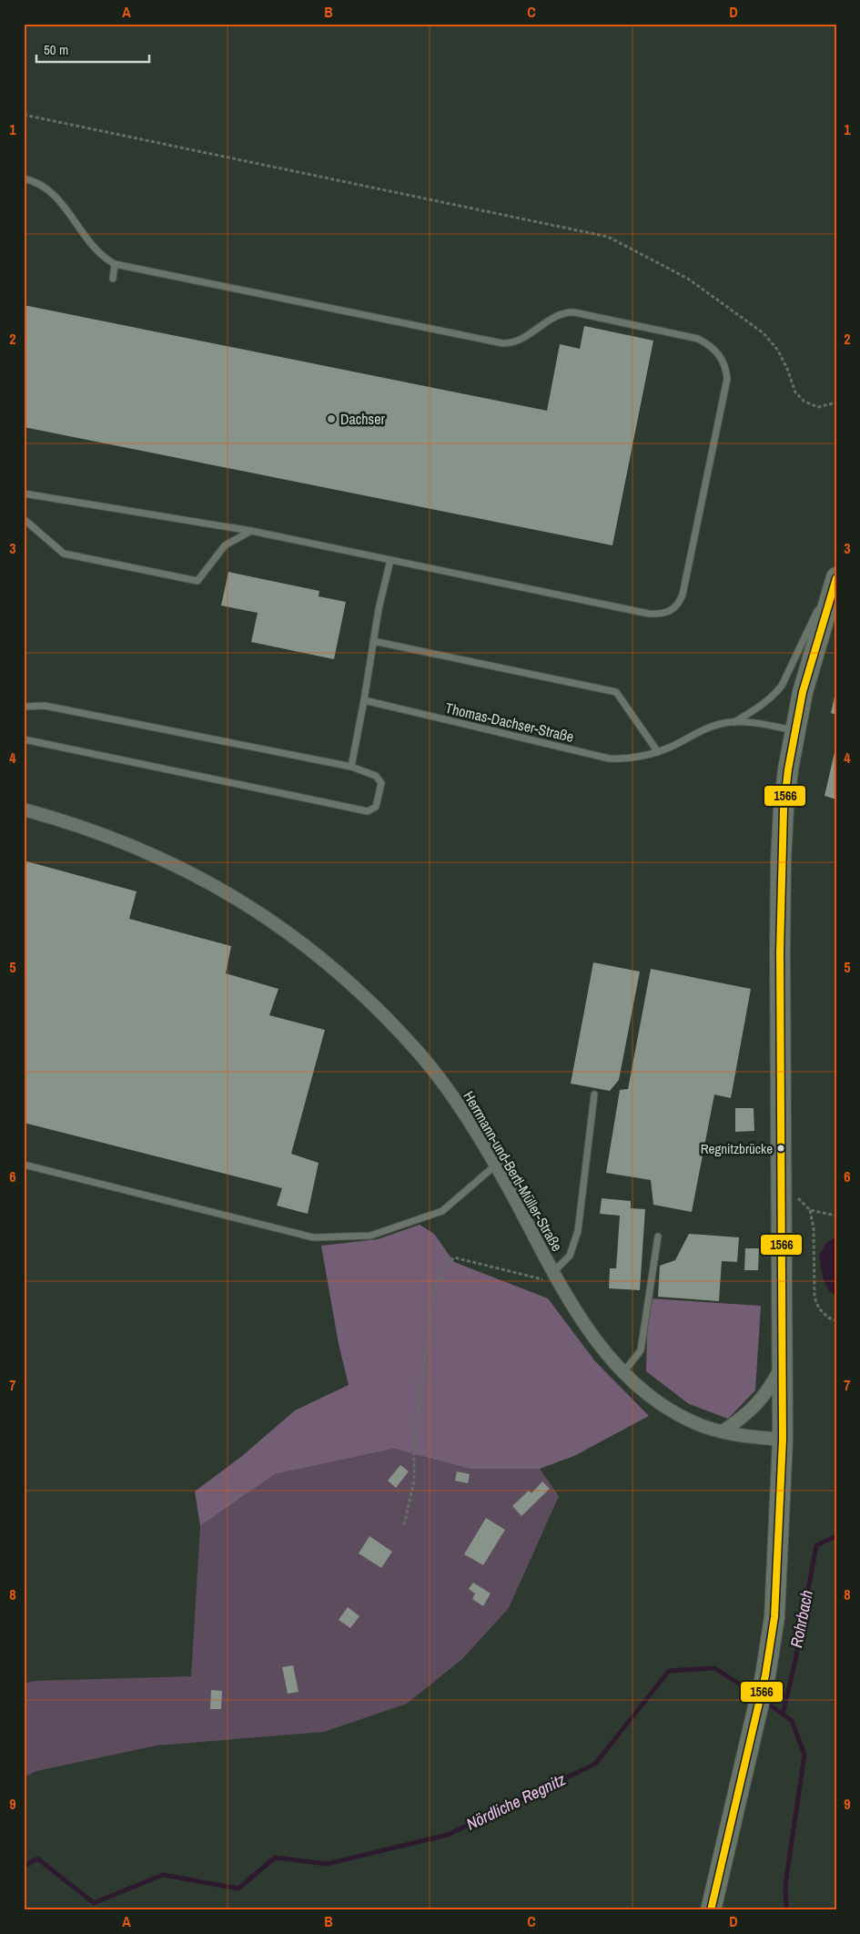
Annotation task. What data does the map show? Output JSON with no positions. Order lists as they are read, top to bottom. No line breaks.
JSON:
{"streets":{"street":["Herrmann-und-Bertl-Müller-Straße"],"lane":["Thomas-Dachser-Straße"]},"water":["Rohrbach","Nördliche Regnitz"],"places":["Dachser","Regnitzbrücke"],"lines":["transit line 1566"],"scale_bar":"50 m","grid":{"columns":["A","B","C","D"],"rows":["1","2","3","4","5","6","7","8","9"]}}
